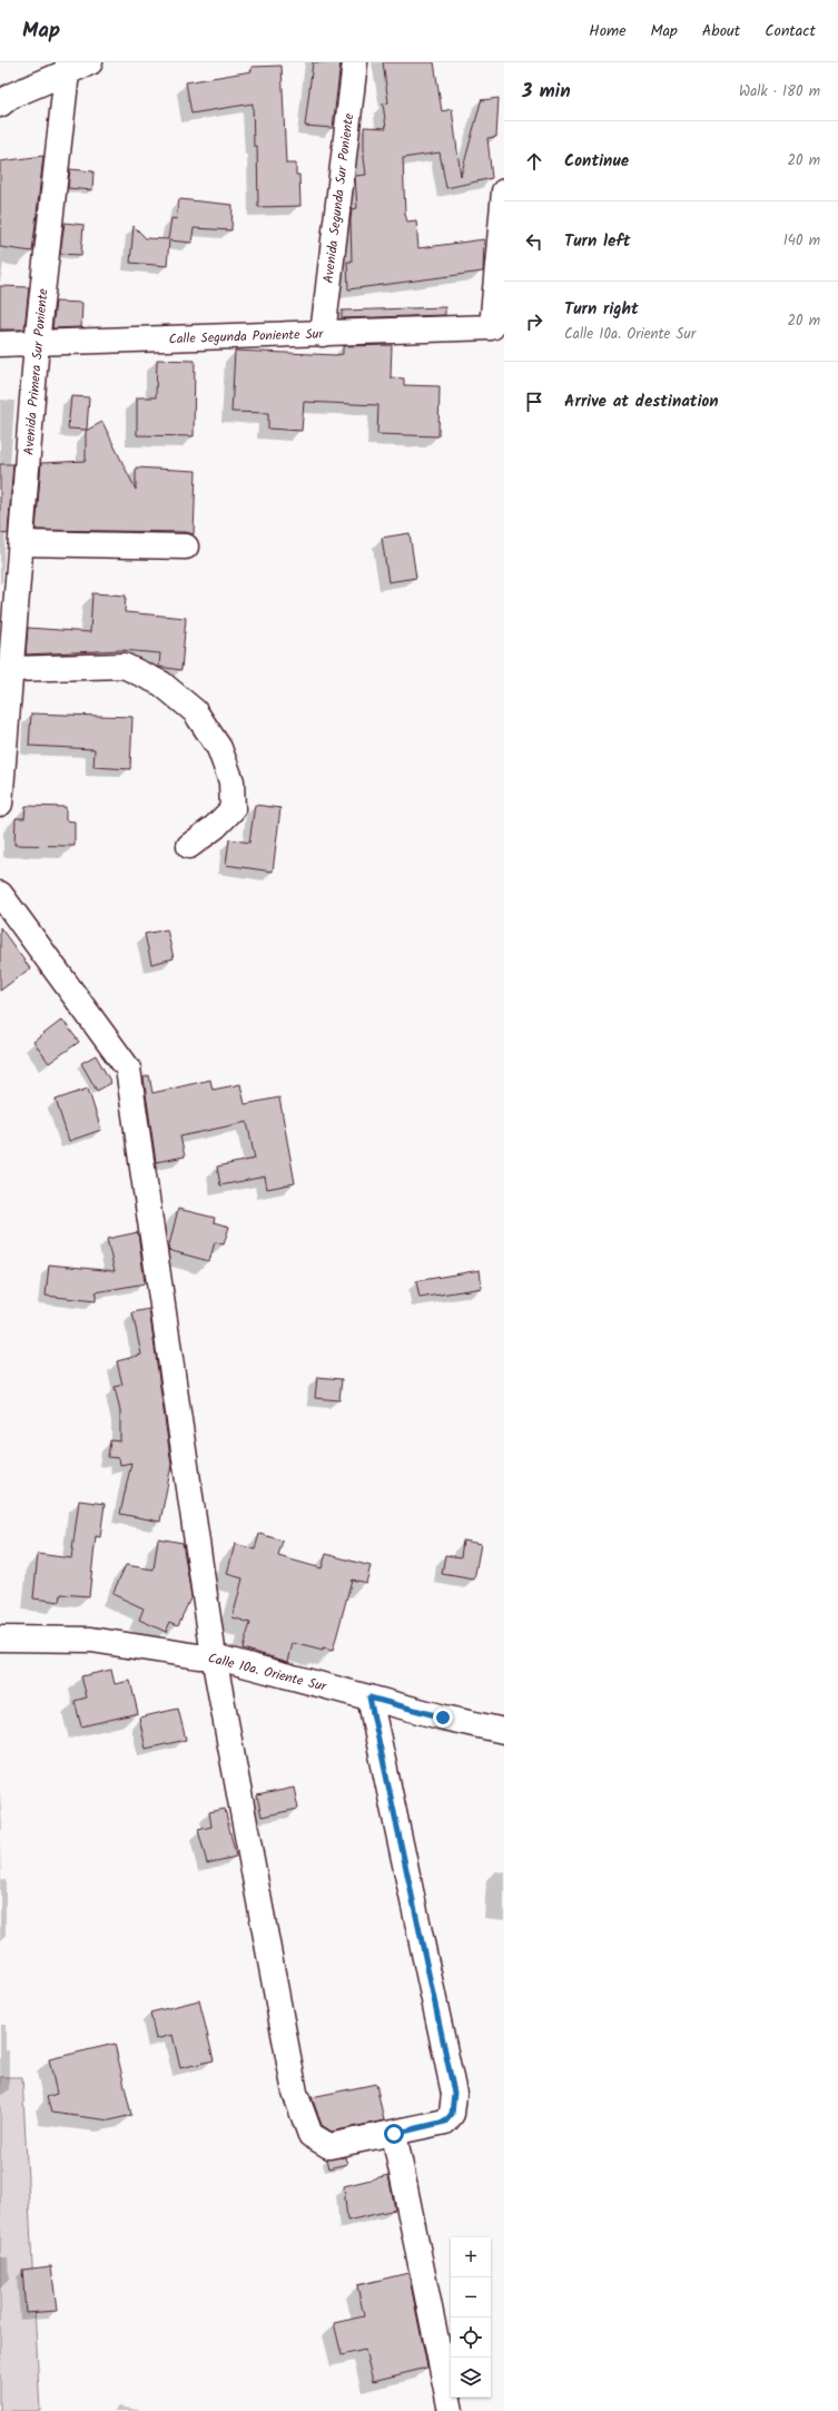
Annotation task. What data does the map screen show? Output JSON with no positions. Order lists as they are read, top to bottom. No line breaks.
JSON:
{"streets":{"street":["Avenida Segunda Sur Poniente","Calle Segunda Poniente Sur","Avenida Primera Sur Poniente","Calle 10a. Oriente Sur"]},"crossings":[["Avenida Segunda Sur Poniente","Calle Segunda Poniente Sur"],["Calle Segunda Poniente Sur","Avenida Primera Sur Poniente"]],"page":{"header":"Map","nav":["Home","Map","About","Contact"],"heading":["3 min","Walk · 180 m"],"list":[["Continue","20 m"],["Turn left","140 m"],["Turn right","Calle 10a. Oriente Sur","20 m"],"Arrive at destination"],"map_buttons":["+","−"]}}
